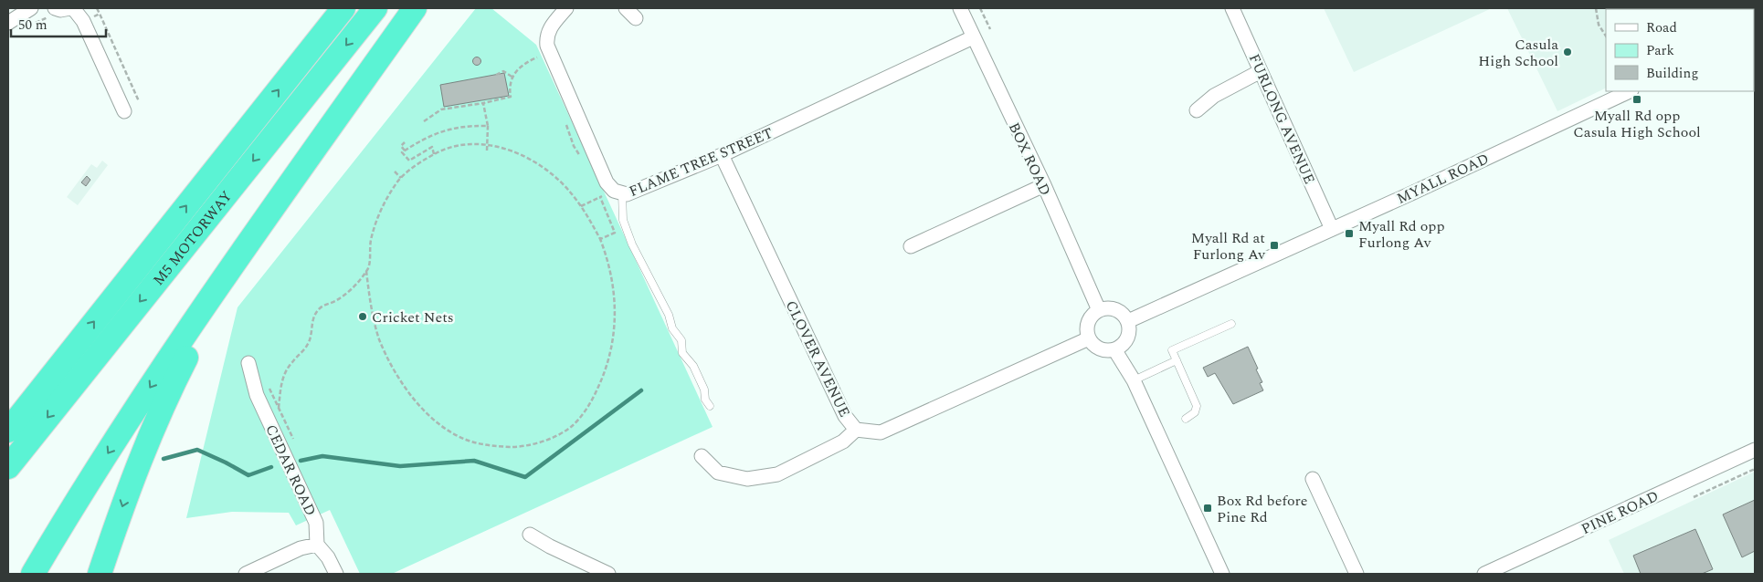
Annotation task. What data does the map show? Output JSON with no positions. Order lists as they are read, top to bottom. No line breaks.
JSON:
{"streets":{"highway":["M5 MOTORWAY"],"street":["FURLONG AVENUE","BOX ROAD","FLAME TREE STREET","MYALL ROAD","CLOVER AVENUE","CEDAR ROAD","PINE ROAD"]},"crossings":[["FURLONG AVENUE","MYALL ROAD"],["BOX ROAD","FLAME TREE STREET"],["BOX ROAD","MYALL ROAD"],["BOX ROAD","CLOVER AVENUE"],["FLAME TREE STREET","CLOVER AVENUE"],["MYALL ROAD","CLOVER AVENUE"]],"places":{"other":["Casula High School","Cricket Nets"],"transit":["Myall Rd opp Casula High School","Myall Rd opp Furlong Av","Myall Rd at Furlong Av","Box Rd before Pine Rd"]},"legend":["Road","Park","Building"],"scale_bar":"50 m"}
